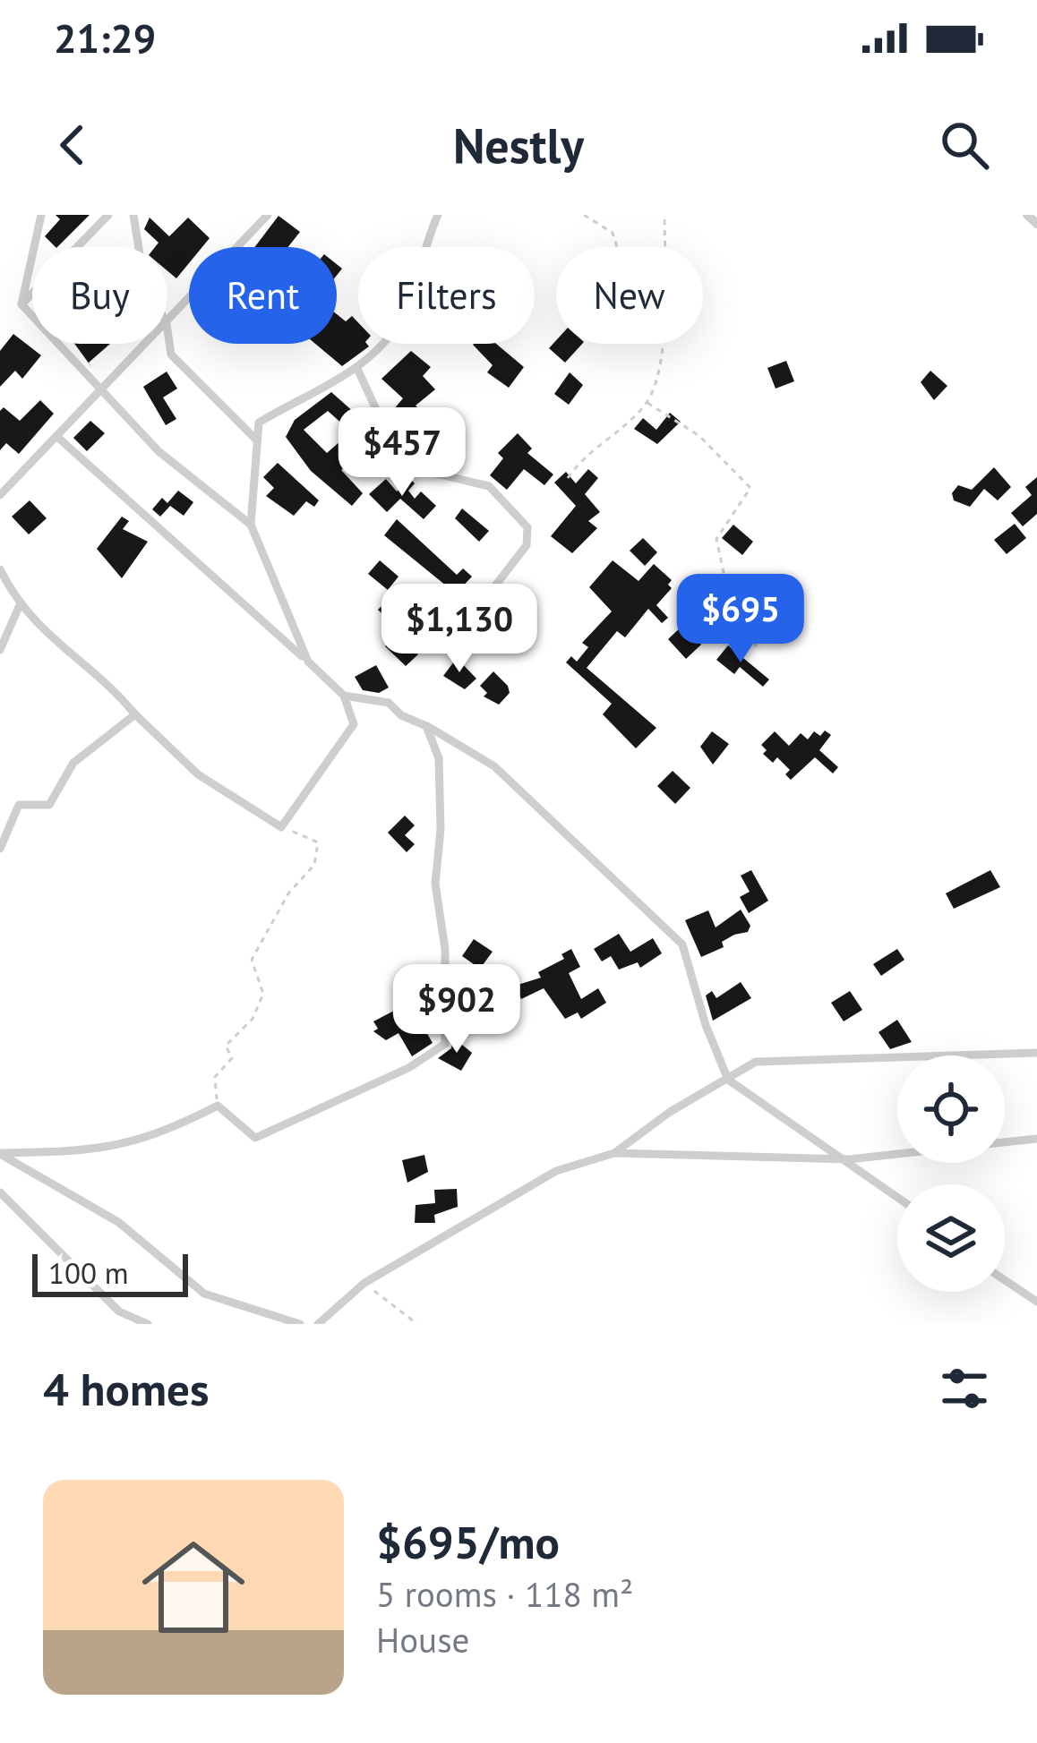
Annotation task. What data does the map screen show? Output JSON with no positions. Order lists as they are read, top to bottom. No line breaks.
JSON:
{"scale_bar":"100 m","page":{"status":"21:29","header":"Nestly","chip":["Buy","Rent","Filters","New"],"price":["$457","$695","$1,130","$902"],"scale":"100 m","heading":"4 homes","list":[{"name":"$695/mo","note":"5 rooms · 118 m² · House"}]}}
